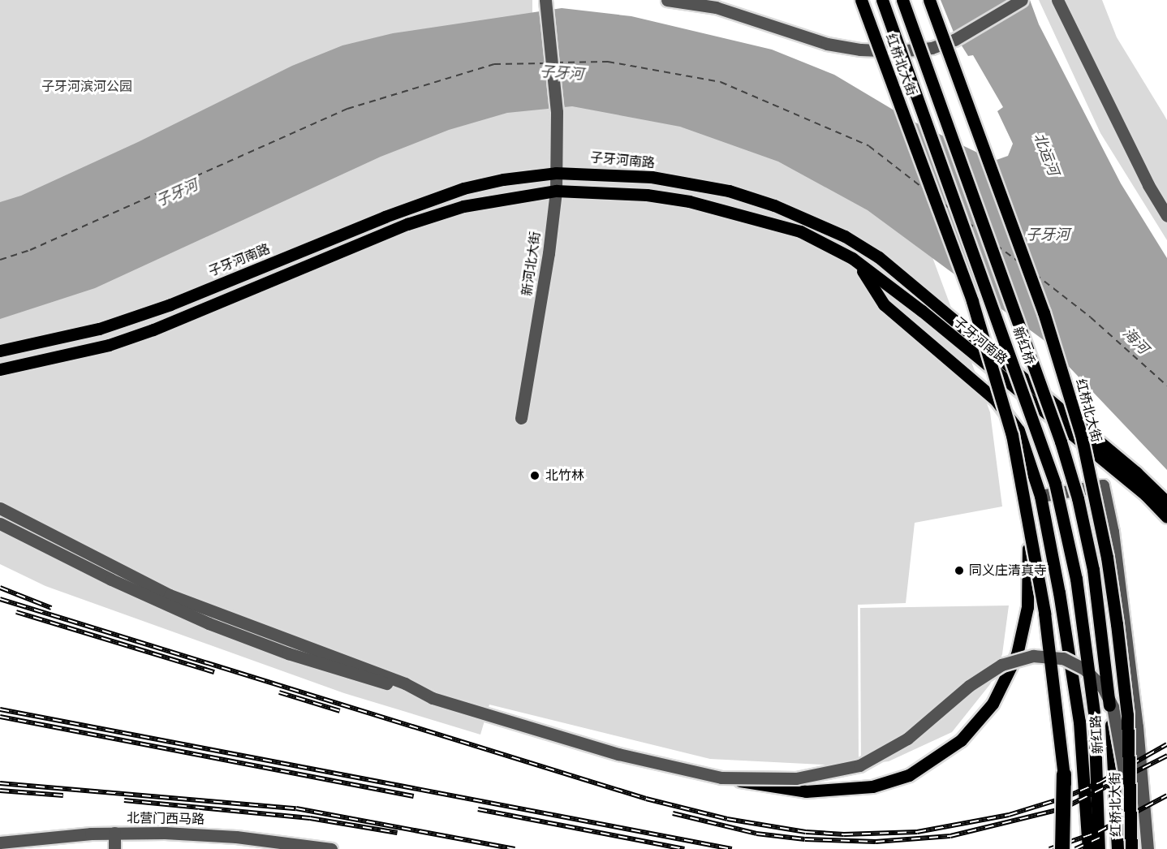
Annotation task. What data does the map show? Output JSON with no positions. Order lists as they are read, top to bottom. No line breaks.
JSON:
{"streets":{"main road":["红桥北大街","子牙河南路","新红桥","新红路"],"street":["新河北大街","北营门西马路"]},"crossings":[["子牙河南路","新河北大街"],["新红桥","新红路"]],"water":["子牙河","北运河","海河"],"parks":["子牙河滨河公园"],"places":["北竹林","同义庄清真寺"]}
